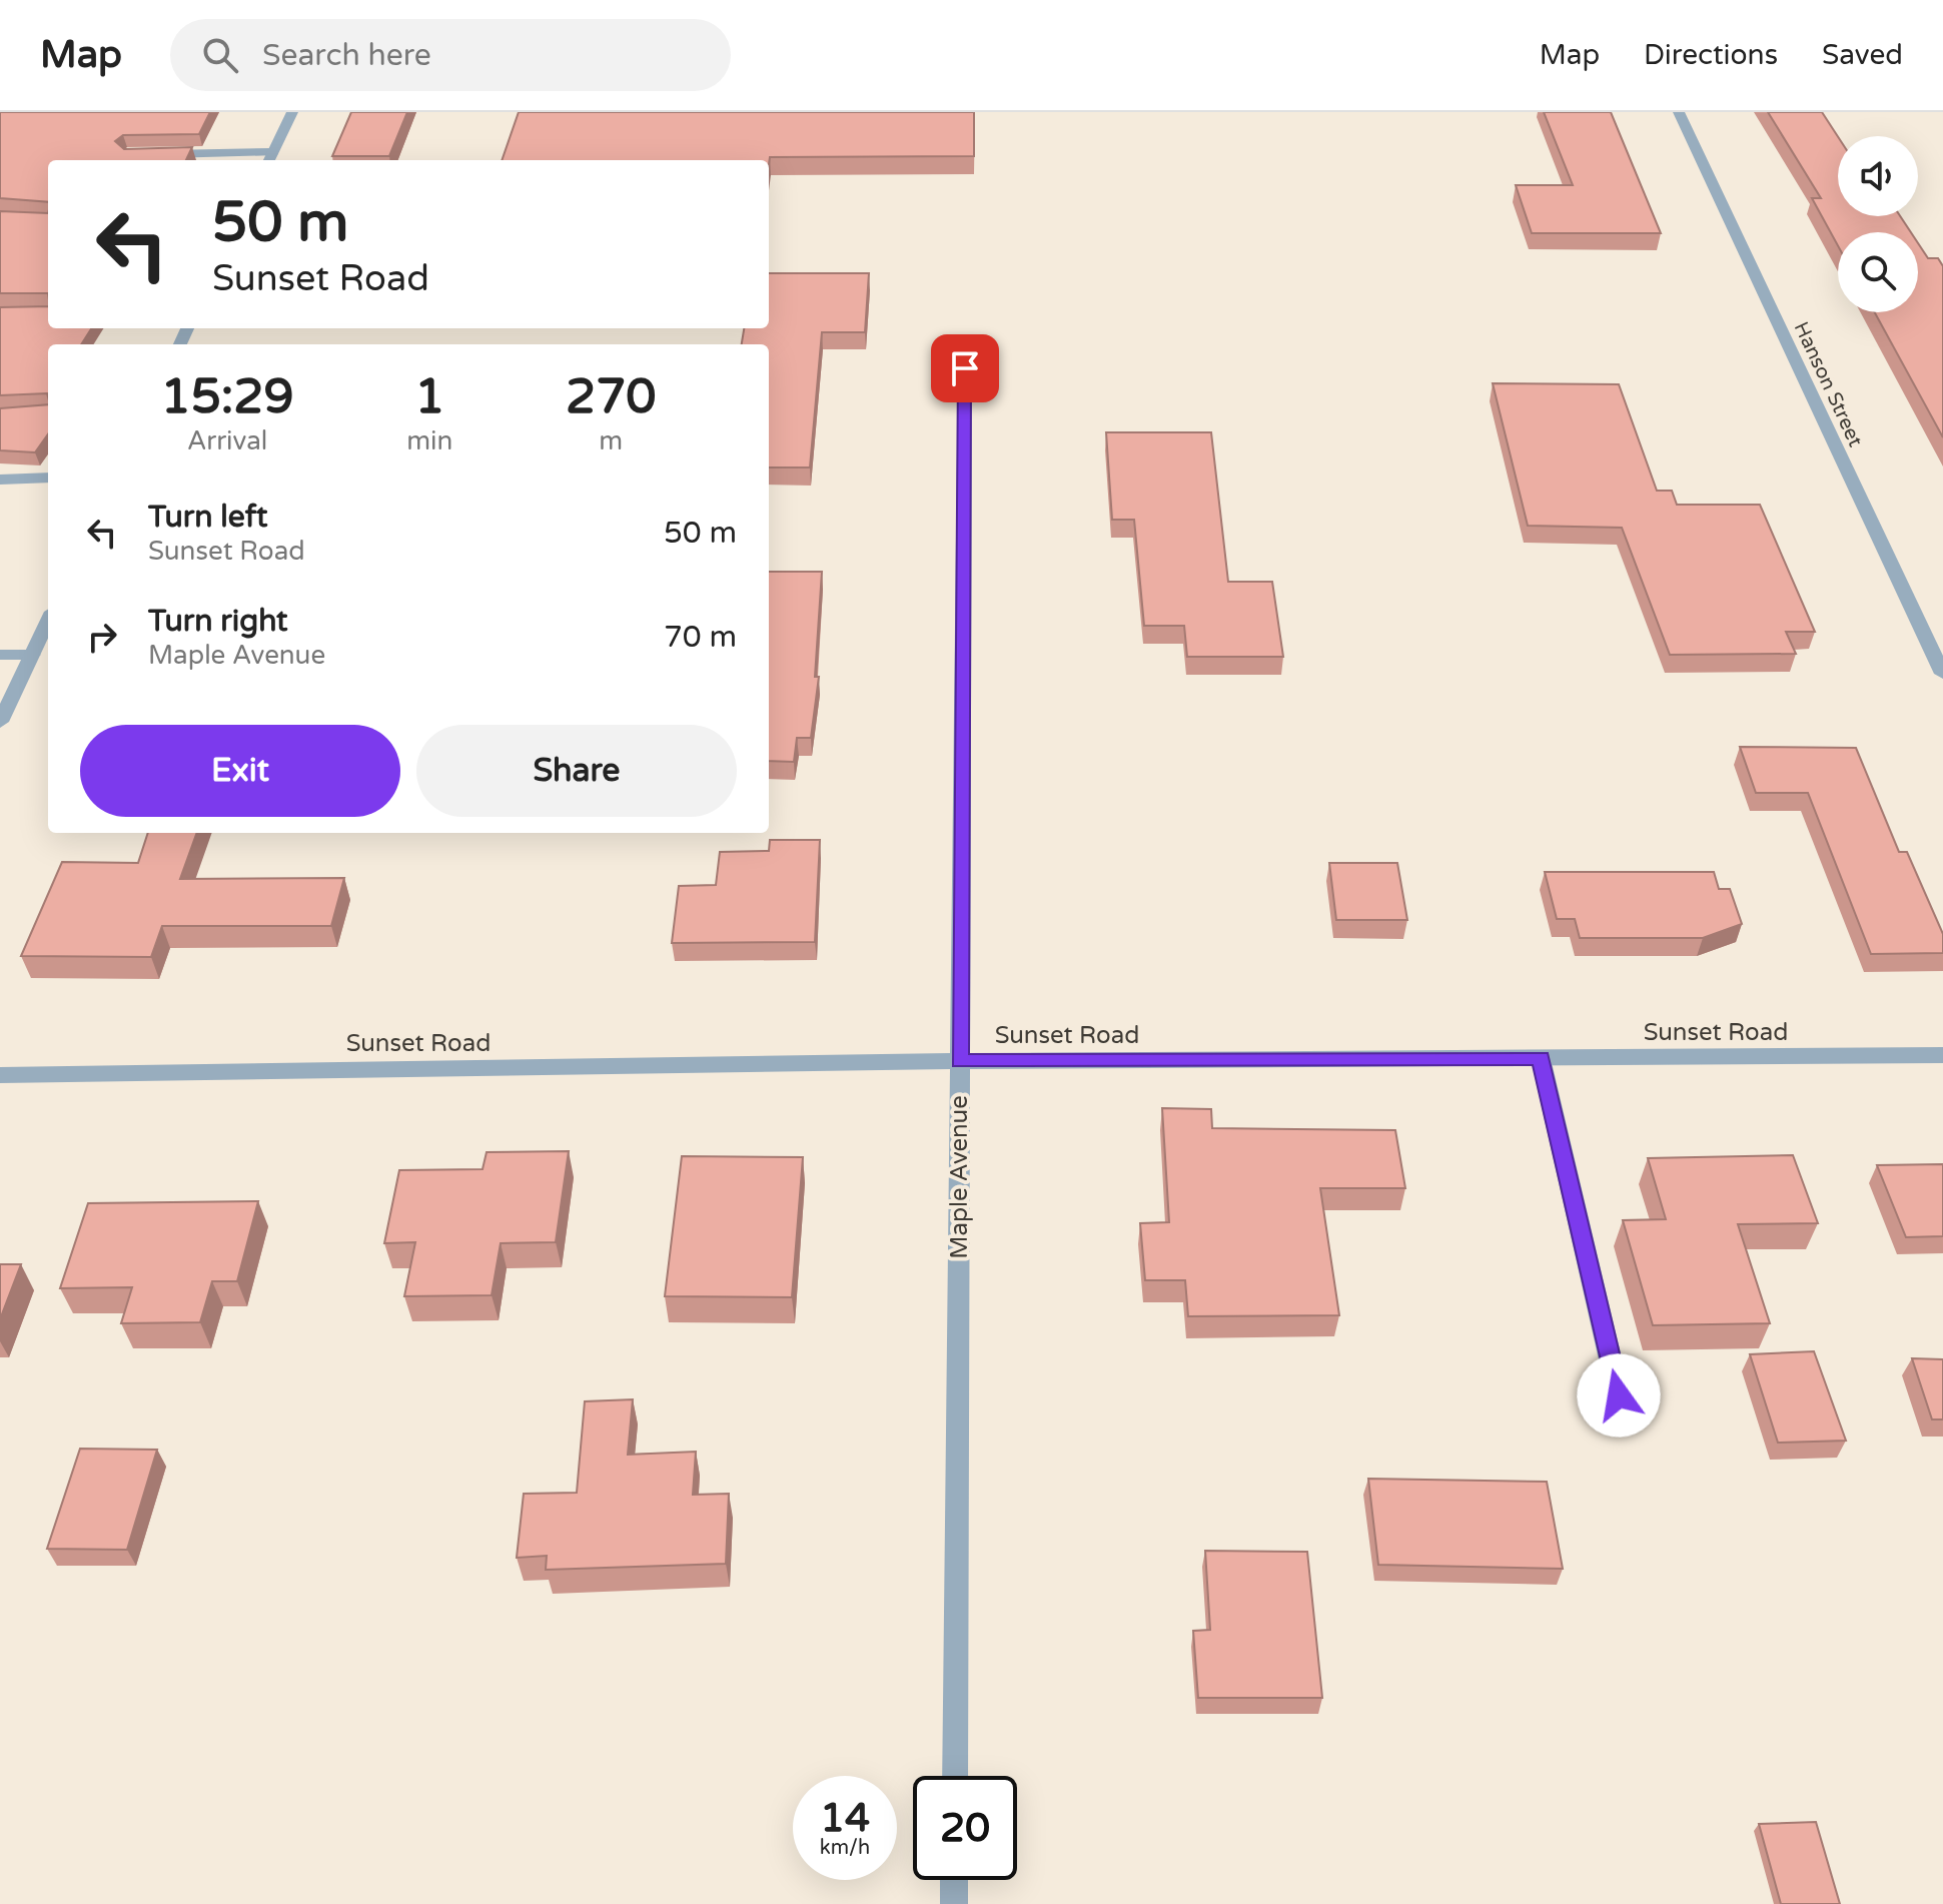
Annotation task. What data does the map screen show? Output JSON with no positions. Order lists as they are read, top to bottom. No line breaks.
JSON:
{"streets":{"street":["Hanson Street","Sunset Road","Maple Avenue"]},"crossings":[["Sunset Road","Maple Avenue"]],"page":{"header":"Map","search":"Search here","nav":["Map","Directions","Saved"],"turn":["50 m","Sunset Road"],"eta":["15:29","Arrival","1","min","270","m"],"list":[{"name":"Turn left","note":"Sunset Road","value":"50 m"},{"name":"Turn right","note":"Maple Avenue","value":"70 m"}],"buttons":["Exit","Share"],"speed":"14 km/h","limit":"20"}}
